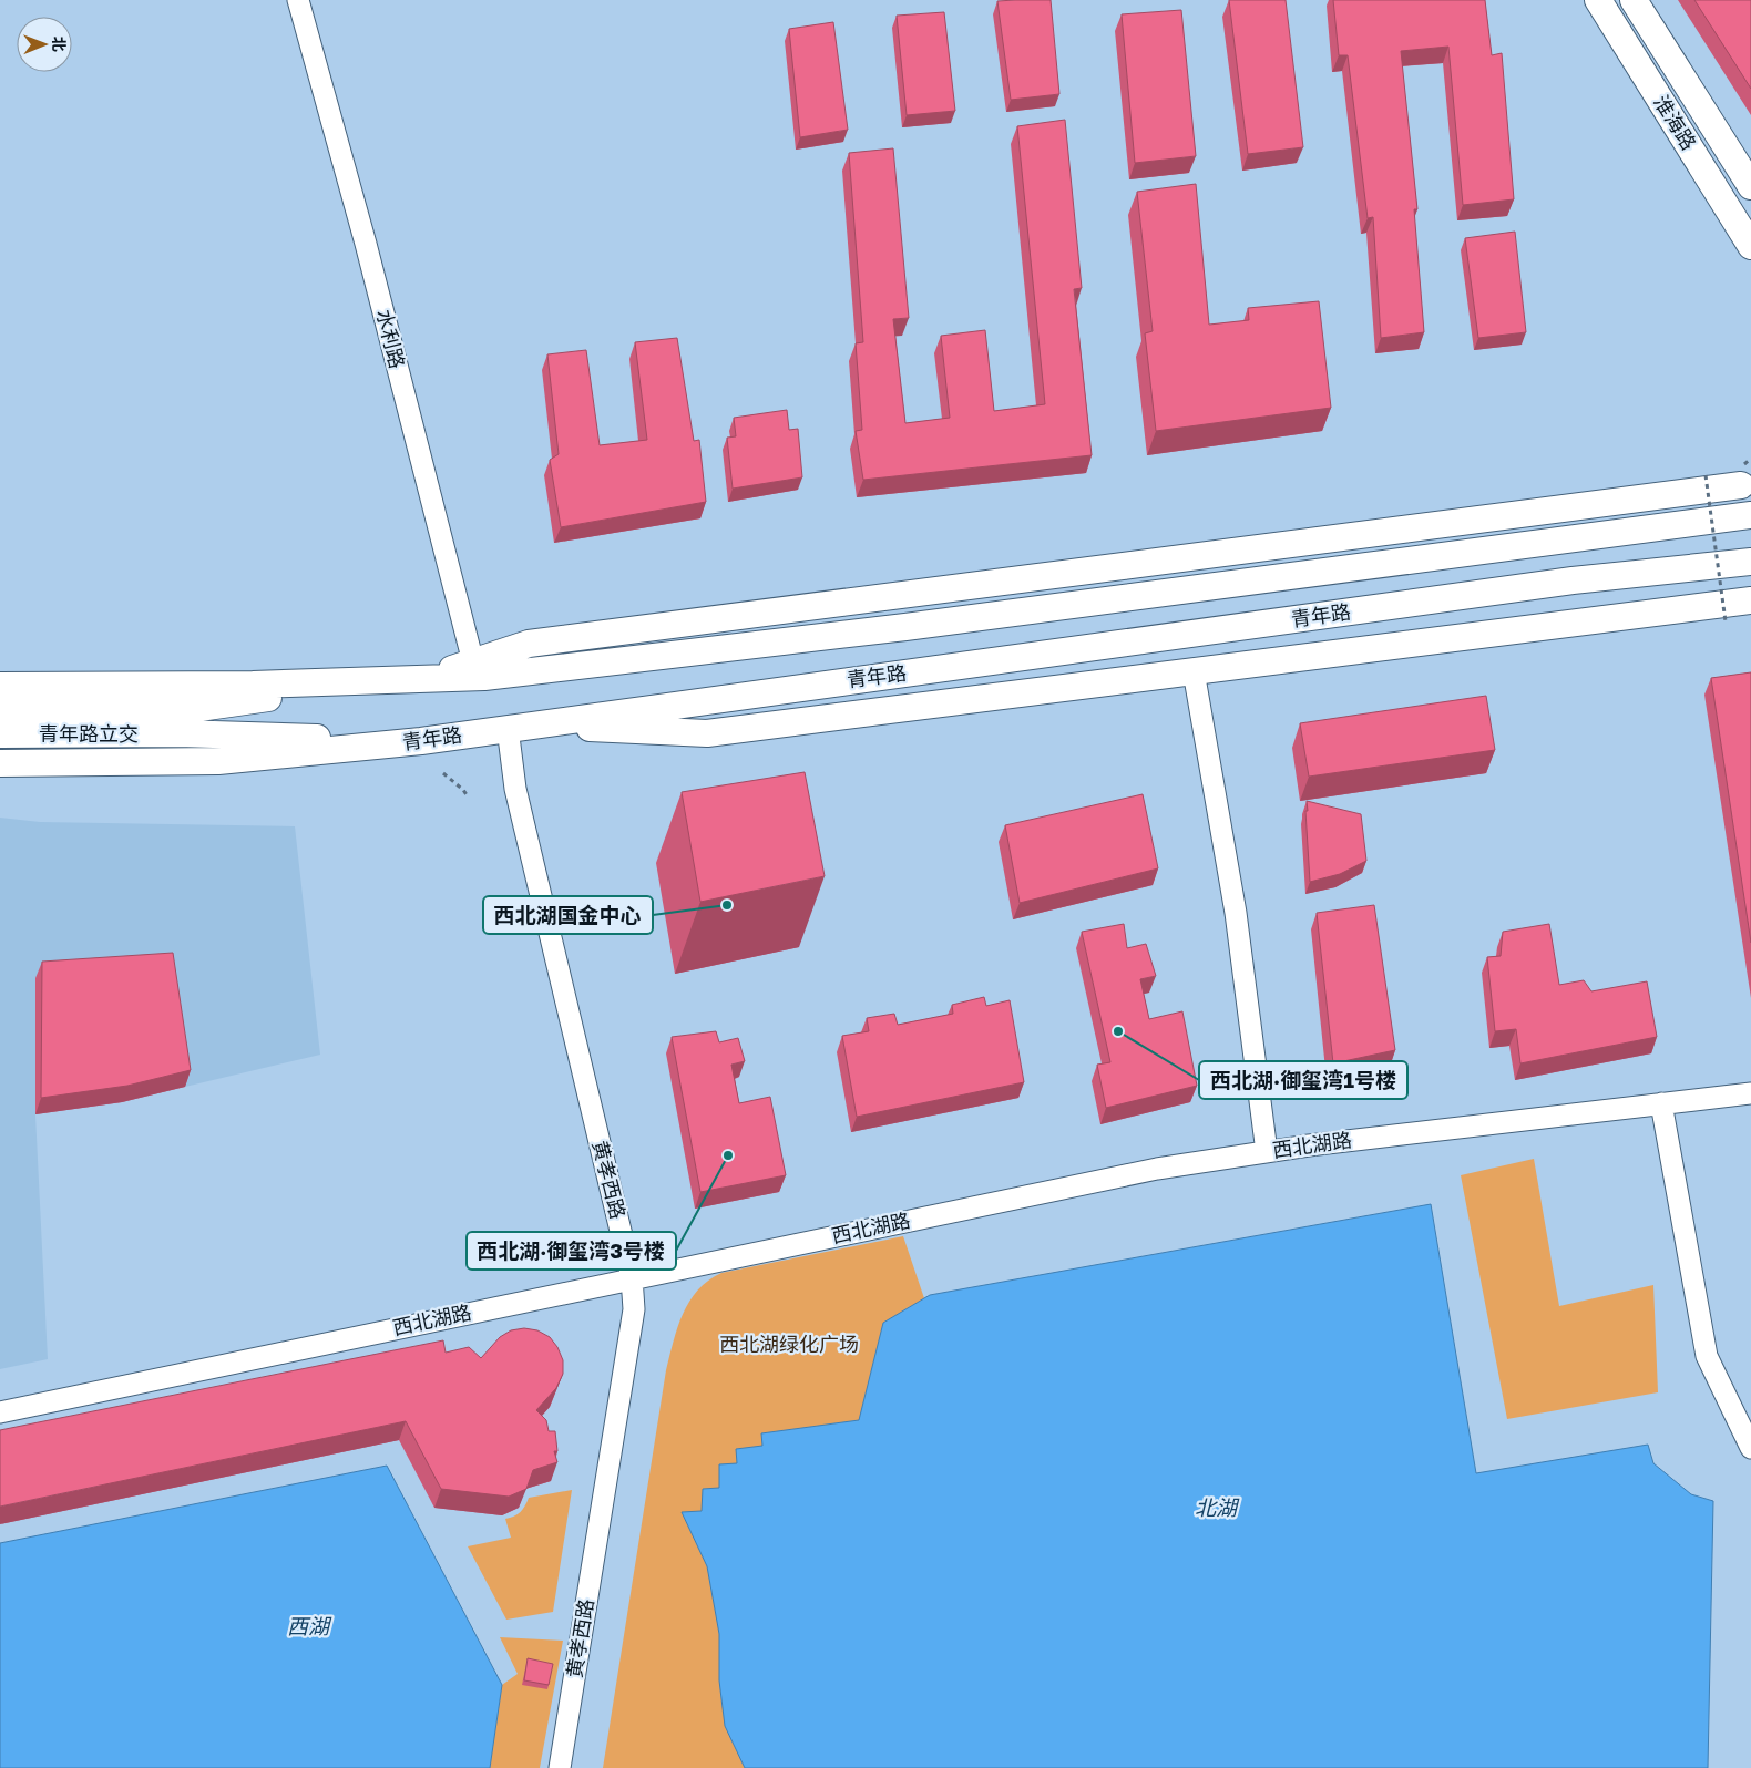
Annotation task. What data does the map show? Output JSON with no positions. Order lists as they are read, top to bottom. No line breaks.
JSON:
{"streets":{"main road":["淮海路","青年路","青年路立交"],"street":["水利路","西北湖路","黄孝西路"]},"crossings":[["青年路","黄孝西路"],["西北湖路","黄孝西路"]],"water":["北湖","西湖"],"parks":["西北湖绿化广场"],"places":["西北湖国金中心","西北湖·御玺湾1号楼","西北湖·御玺湾3号楼"],"north":"right"}
